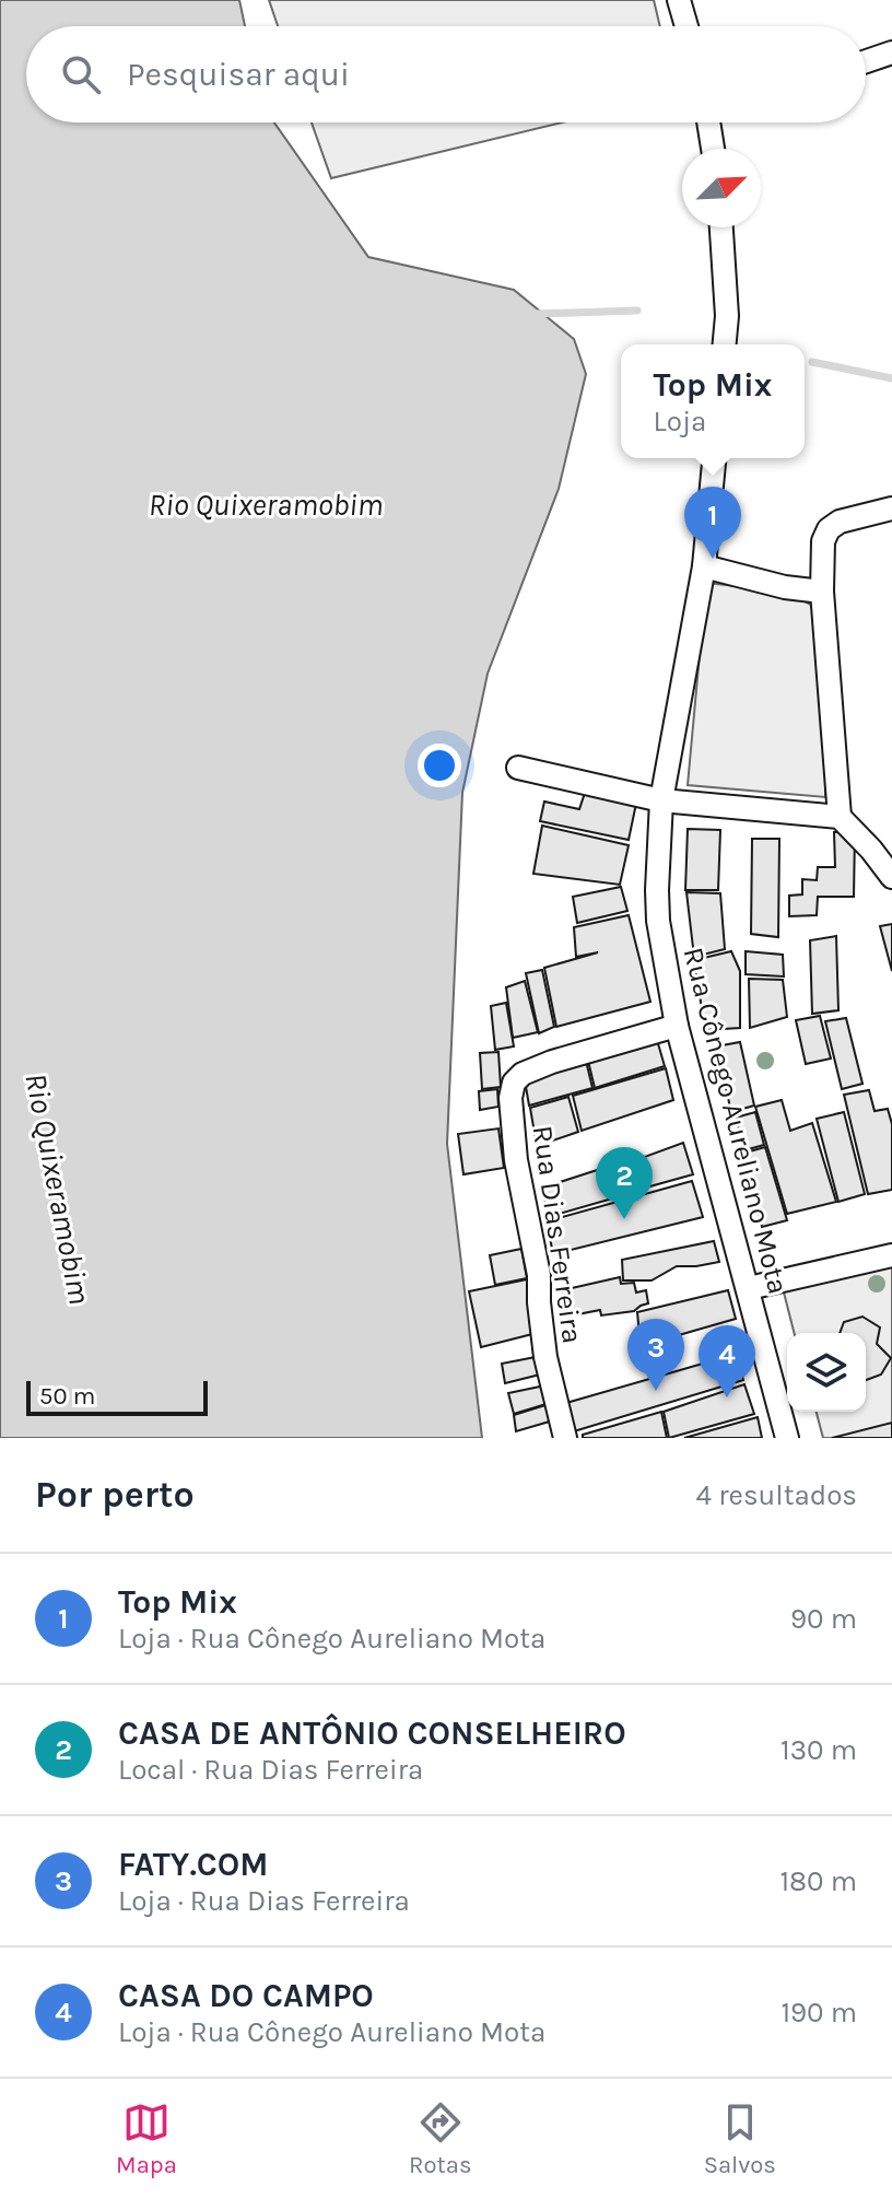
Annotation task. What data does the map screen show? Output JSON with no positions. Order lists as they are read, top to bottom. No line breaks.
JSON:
{"streets":{"street":["Rua Cônego Aureliano Mota","Rua Dias Ferreira"]},"crossings":[["Rua Cônego Aureliano Mota","Rua Dias Ferreira"]],"water":["Rio Quixeramobim"],"scale_bar":"50 m","north":"top right","page":{"search":"Pesquisar aqui","popup":["Top Mix","Loja"],"pins":["1","2","3","4"],"scale":"50 m","heading":["Por perto","4 resultados"],"list":[{"mark":"1","name":"Top Mix","note":"Loja · Rua Cônego Aureliano Mota","value":"90 m"},{"mark":"2","name":"CASA DE ANTÔNIO CONSELHEIRO","note":"Local · Rua Dias Ferreira","value":"130 m"},{"mark":"3","name":"FATY.COM","note":"Loja · Rua Dias Ferreira","value":"180 m"},{"mark":"4","name":"CASA DO CAMPO","note":"Loja · Rua Cônego Aureliano Mota","value":"190 m"}],"nav":["Mapa","Rotas","Salvos"]}}
